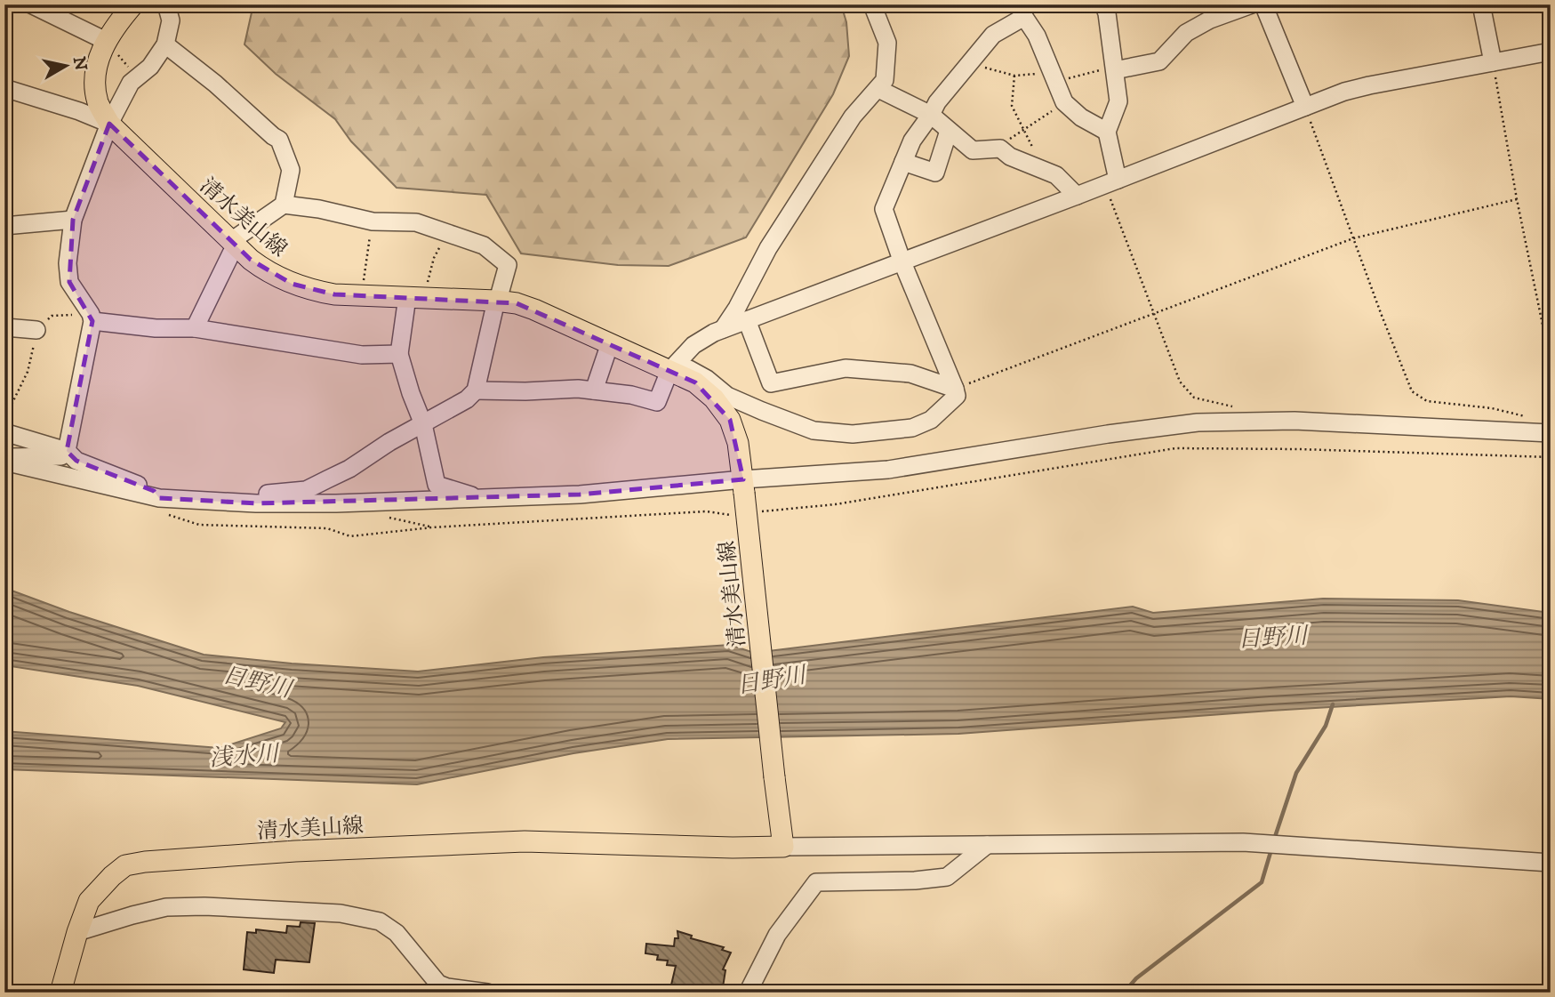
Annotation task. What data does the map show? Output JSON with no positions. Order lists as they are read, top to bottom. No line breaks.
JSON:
{"streets":{"main road":["清水美山線"]},"water":["日野川","浅水川"],"north":"right"}
